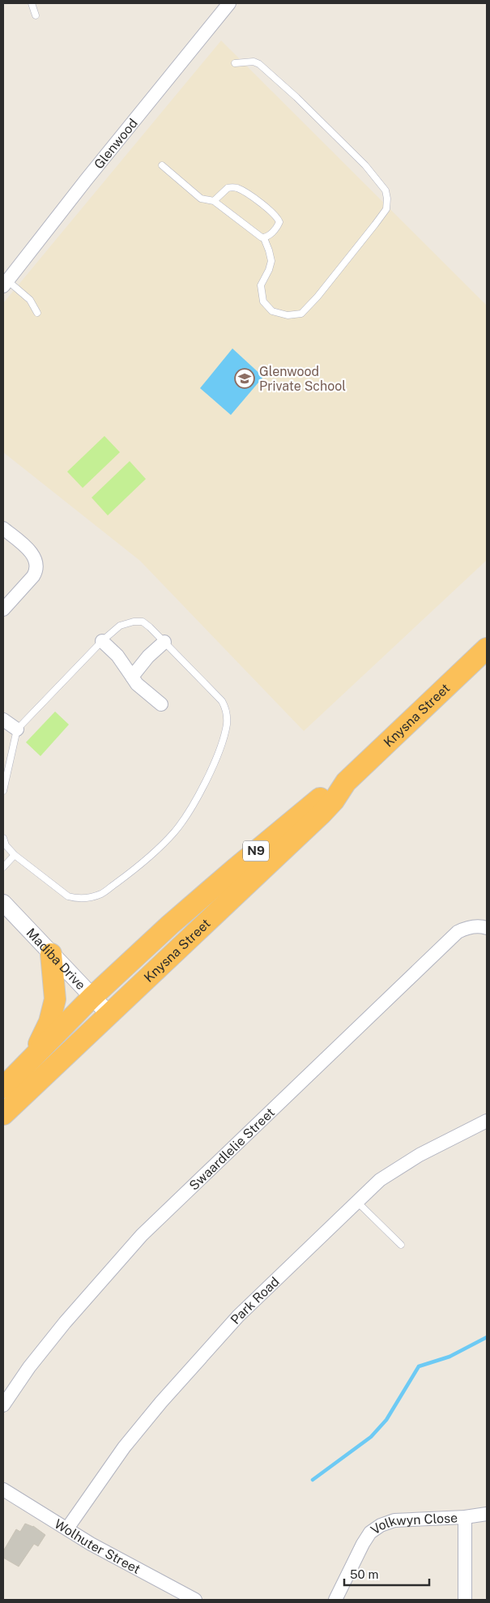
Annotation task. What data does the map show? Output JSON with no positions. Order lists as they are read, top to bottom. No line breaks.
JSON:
{"streets":{"highway":["Knysna Street","N9"],"street":["Glenwood","Madiba Drive","Swaardlelie Street","Park Road","Volkwyn Close","Wolhuter Street"]},"crossings":[["Knysna Street","Madiba Drive"],["Park Road","Wolhuter Street"]],"places":{"school or university":["Glenwood Private School"]},"scale_bar":"50 m"}
